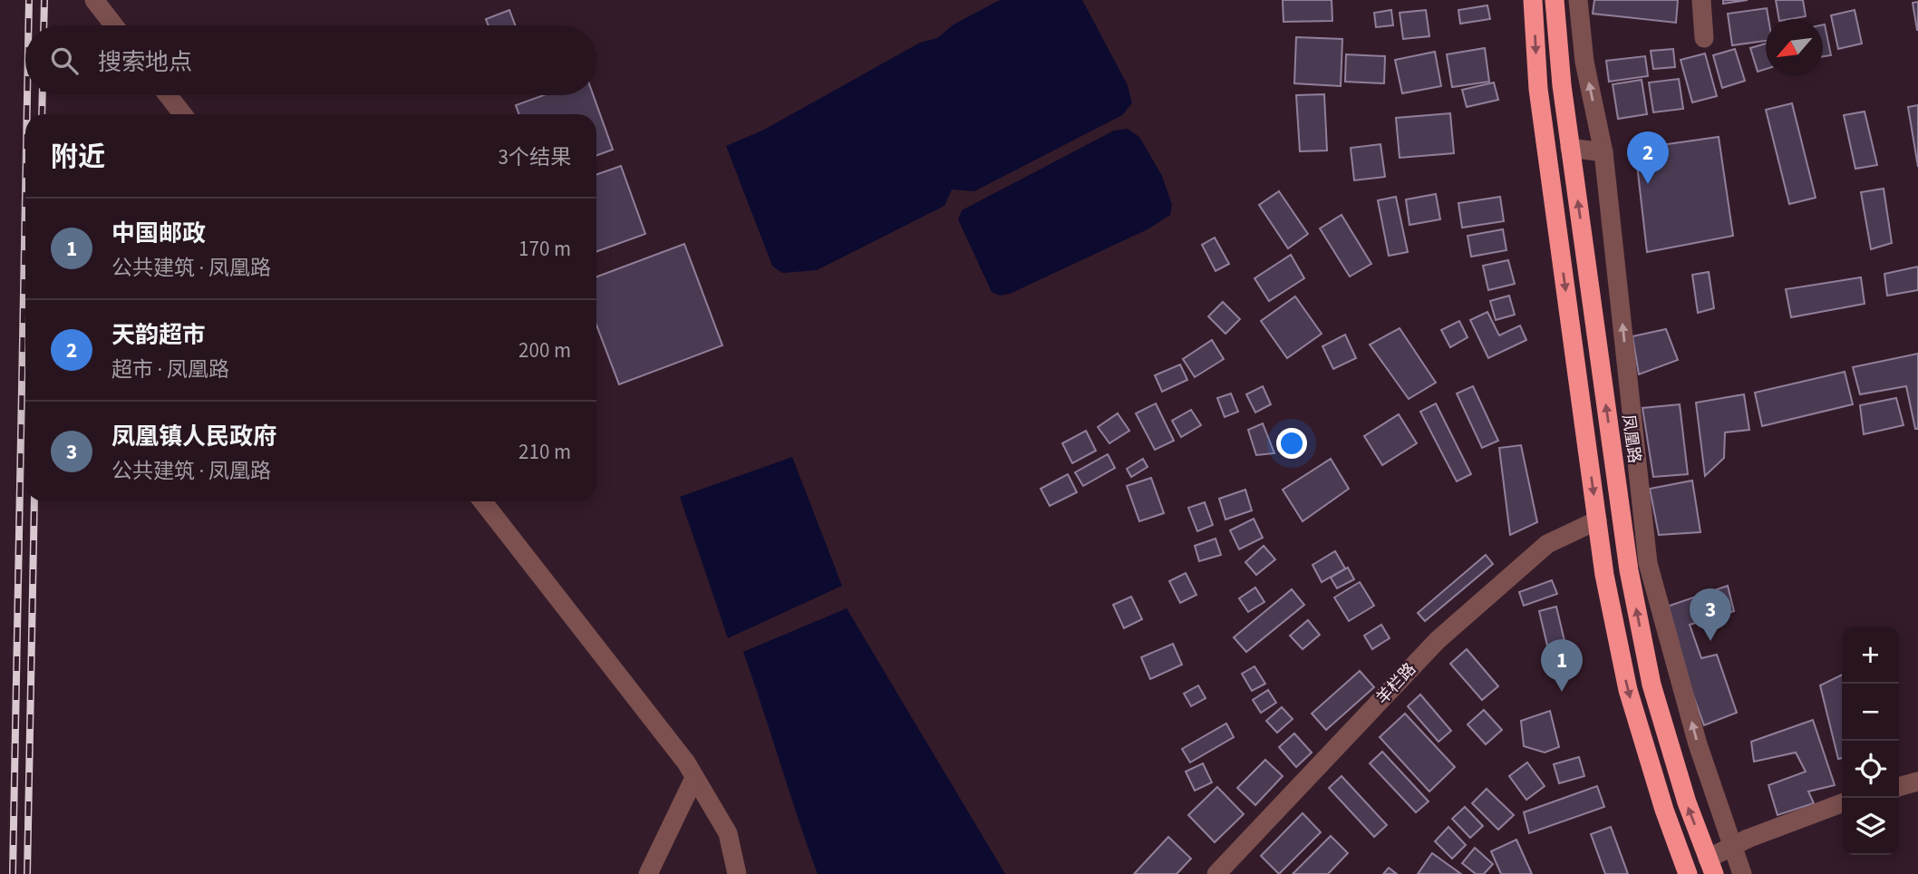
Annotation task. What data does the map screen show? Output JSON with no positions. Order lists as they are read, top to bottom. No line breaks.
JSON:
{"streets":{"highway":["凤凰路"],"street":["羊栏路"]},"north":"bottom left","page":{"search":"搜索地点","heading":["附近","3个结果"],"pins":["2","3","1"],"list":[{"mark":"1","name":"中国邮政","note":"公共建筑 · 凤凰路","value":"170 m"},{"mark":"2","name":"天韵超市","note":"超市 · 凤凰路","value":"200 m"},{"mark":"3","name":"凤凰镇人民政府","note":"公共建筑 · 凤凰路","value":"210 m"}],"map_buttons":["+","−"]}}
